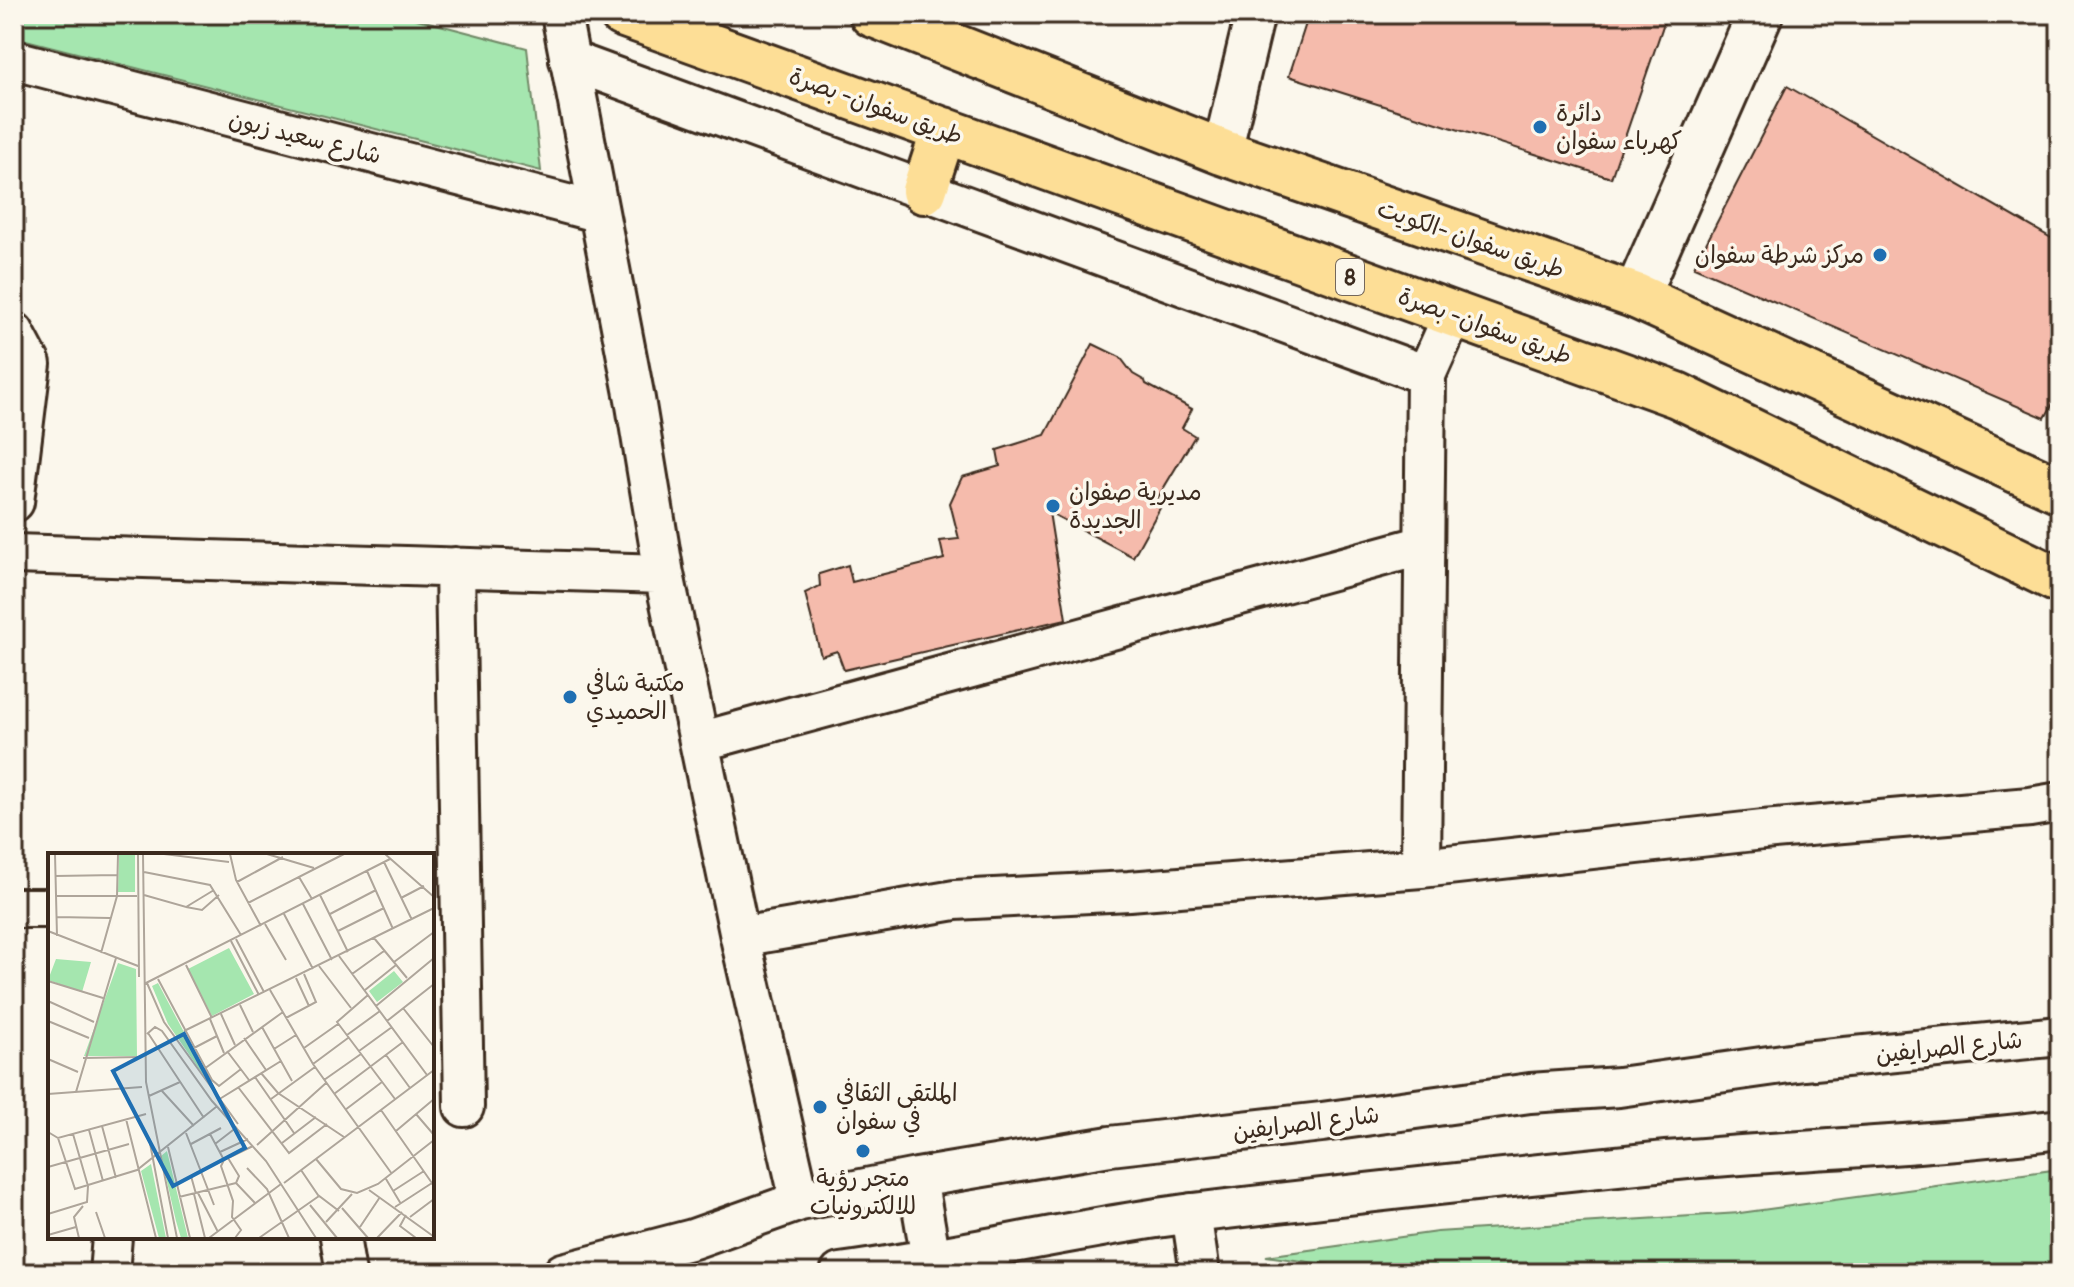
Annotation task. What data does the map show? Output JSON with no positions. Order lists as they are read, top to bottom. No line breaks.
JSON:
{"streets":{"highway":["طريق سفوان- بصرة","طريق سفوان -الكويت","8"],"street":["شارع سعيد زبون","شارع الصرايفين"]},"places":["دائرة كهرباء سفوان","مركز شرطة سفوان","مديرية صفوان الجديدة","مكتبة شافي الحميدي","الملتقى الثقافي في سفوان","متجر رؤية للالكترونيات"]}
